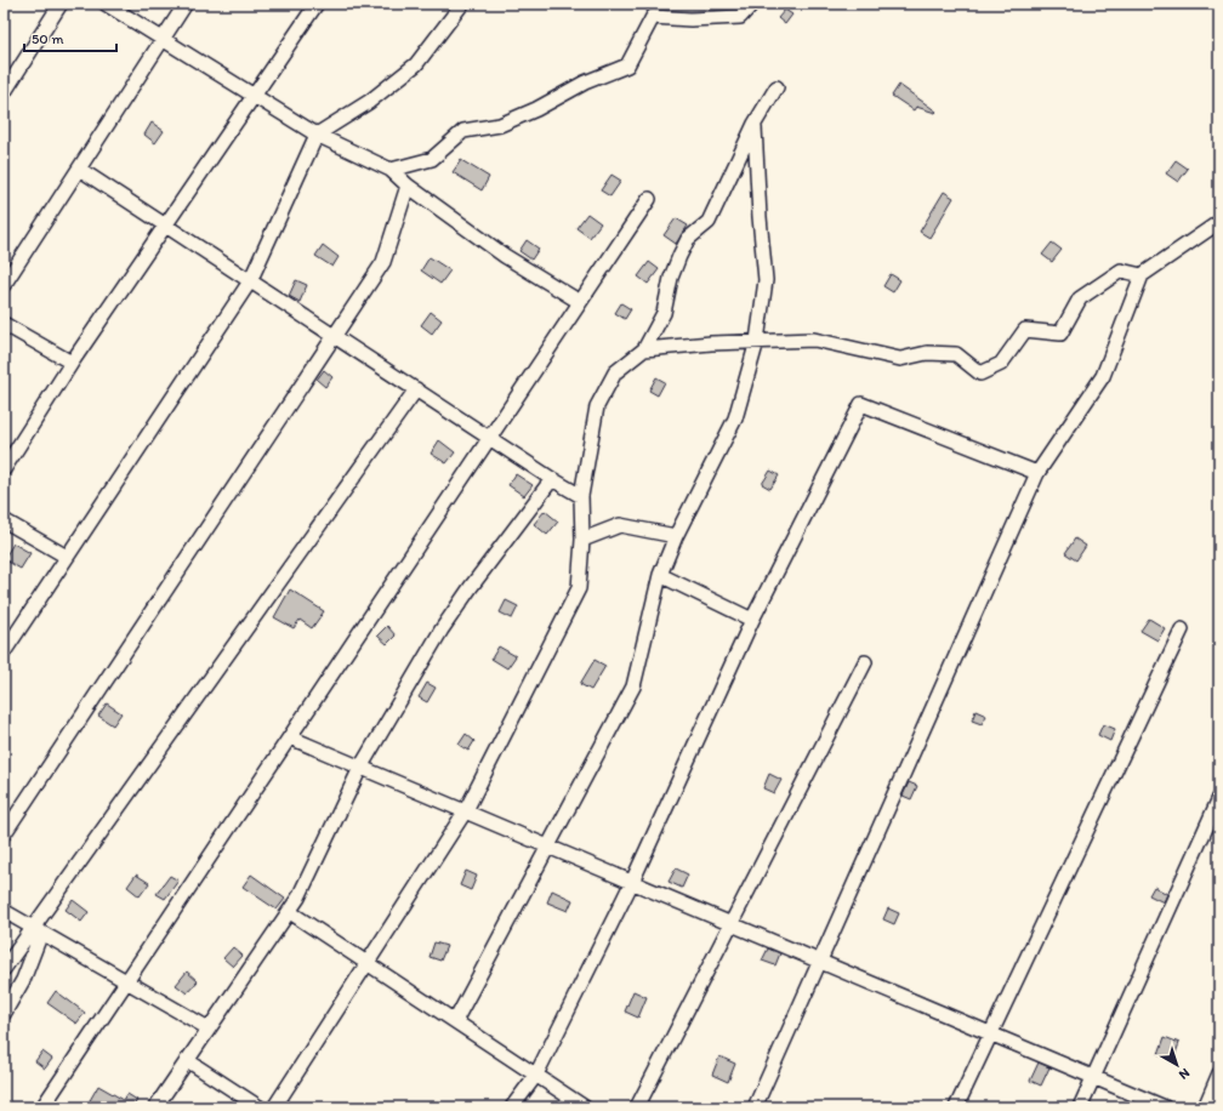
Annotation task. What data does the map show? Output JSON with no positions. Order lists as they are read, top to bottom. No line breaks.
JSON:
{"scale_bar":"50 m","north":"bottom right"}
